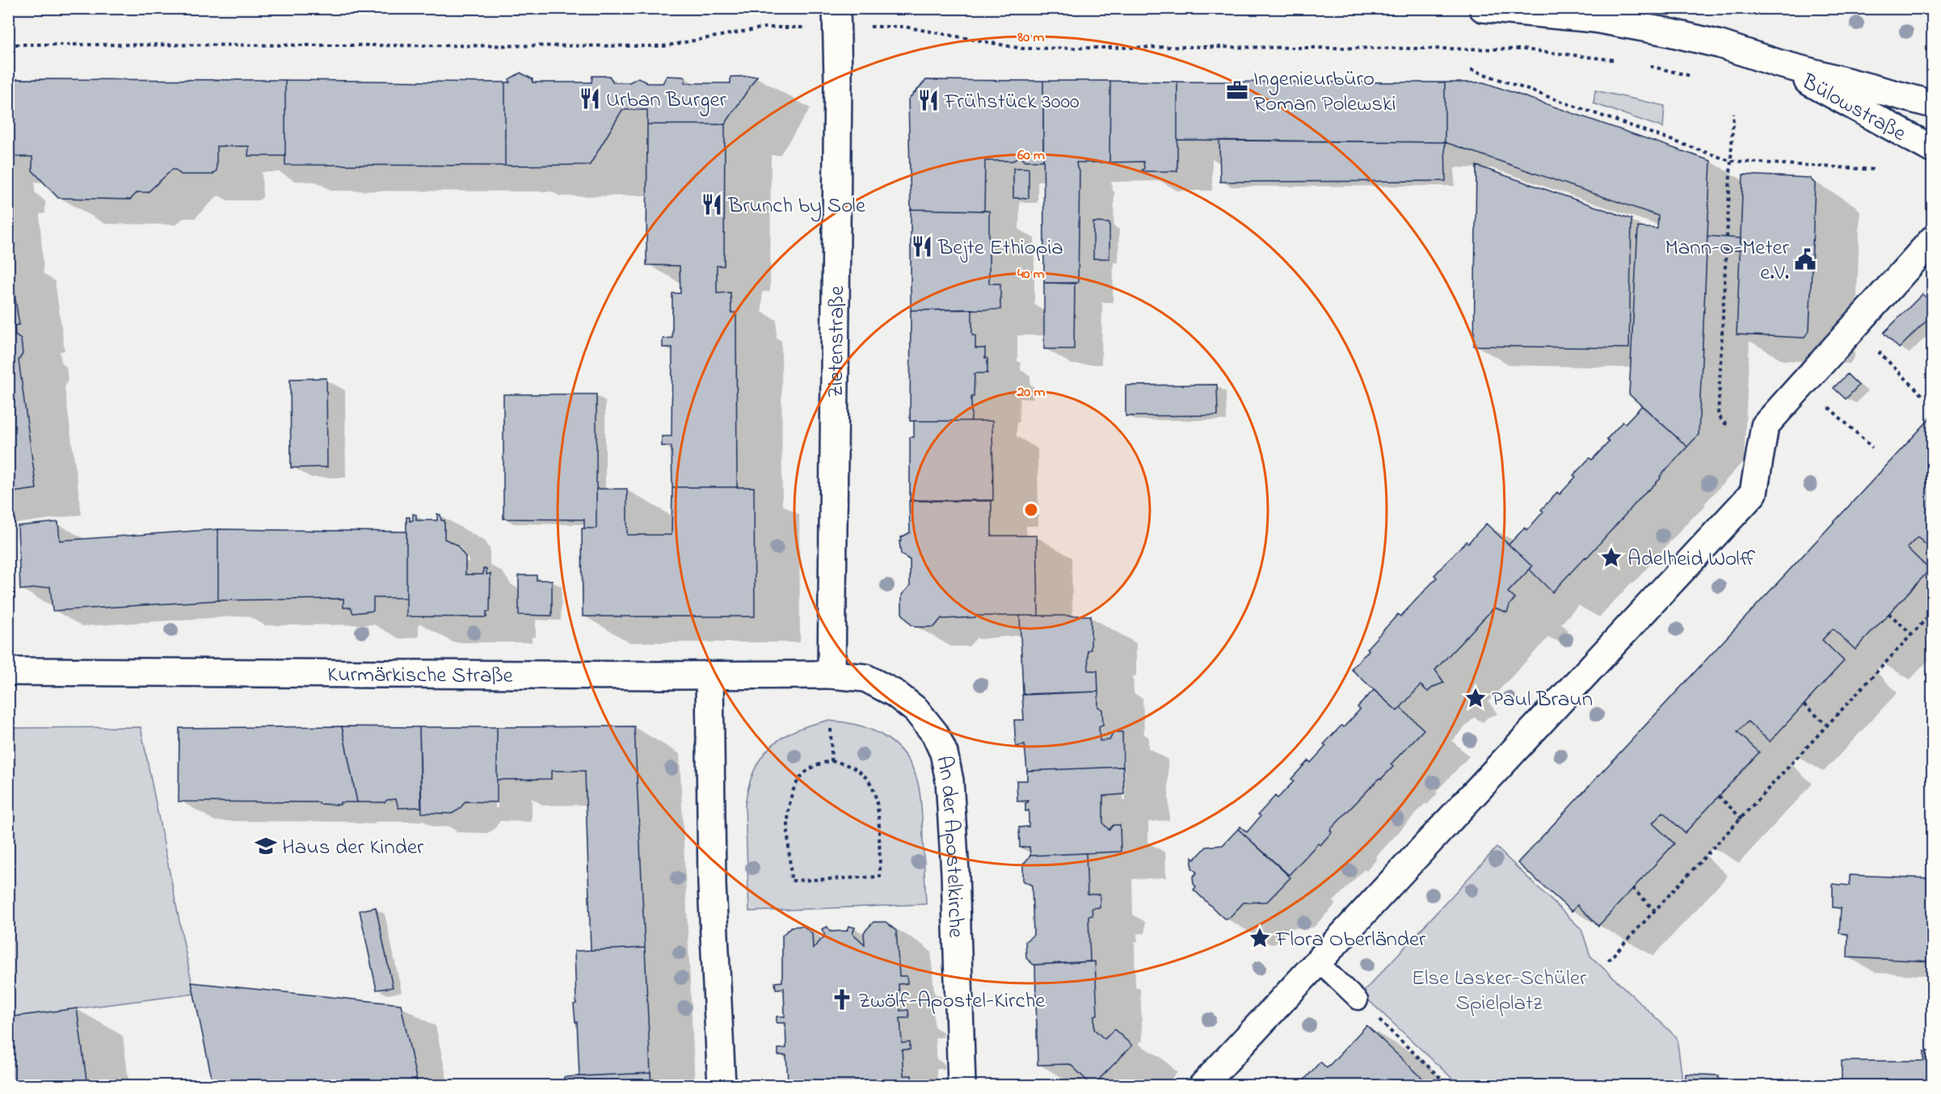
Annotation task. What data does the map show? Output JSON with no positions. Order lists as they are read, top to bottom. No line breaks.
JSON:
{"streets":{"street":["Bülowstraße","Zietenstraße","Kurmärkische Straße","An der Apostelkirche"]},"crossings":[["Zietenstraße","Kurmärkische Straße"],["Zietenstraße","An der Apostelkirche"],["Kurmärkische Straße","An der Apostelkirche"]],"parks":["Else Lasker-Schüler Spielplatz"],"places":{"office":["Ingenieurbüro Roman Polewski"],"restaurant":["Urban Burger","Frühstück 3000","Brunch by Sole","Bejte Ethiopia"],"public building":["Mann-O-Meter e.V."],"place":["Adelheid Wolff","Paul Braun","Flora Oberländer"],"school or university":["Haus der Kinder"],"church":["Zwölf-Apostel-Kirche"]},"rings":["80 m","60 m","40 m","20 m"]}
